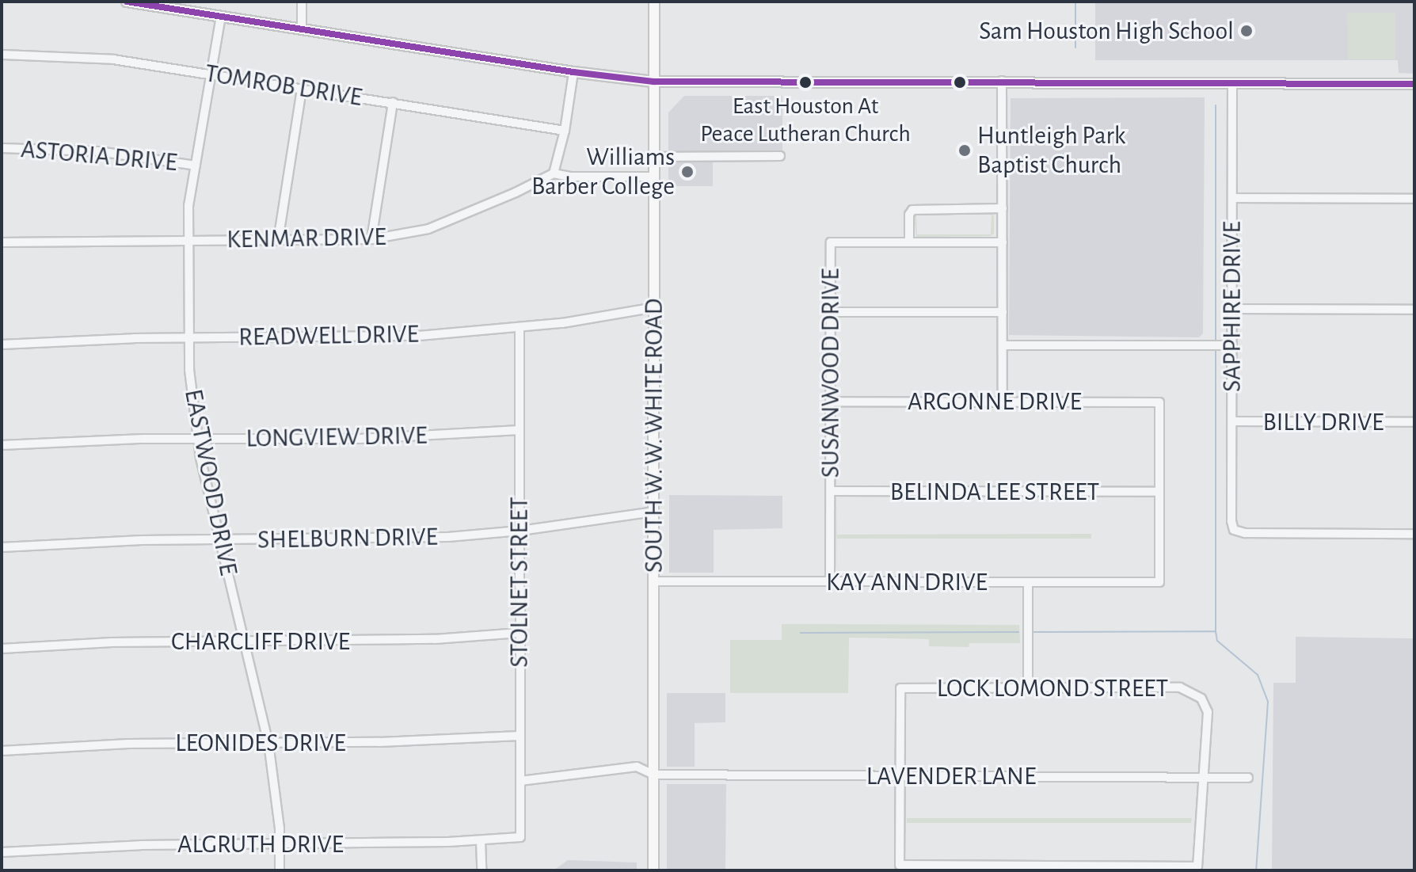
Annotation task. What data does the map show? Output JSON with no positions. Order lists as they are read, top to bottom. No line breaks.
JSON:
{"streets":{"main road":["SOUTH W. W. WHITE ROAD"],"street":["TOMROB DRIVE","ASTORIA DRIVE","KENMAR DRIVE","SAPPHIRE DRIVE","READWELL DRIVE","SUSANWOOD DRIVE","ARGONNE DRIVE","BILLY DRIVE","LONGVIEW DRIVE","EASTWOOD DRIVE","BELINDA LEE STREET","SHELBURN DRIVE","STOLNET STREET","KAY ANN DRIVE","CHARCLIFF DRIVE","LOCK LOMOND STREET","LEONIDES DRIVE","LAVENDER LANE","ALGRUTH DRIVE"]},"crossings":[["TOMROB DRIVE","EASTWOOD DRIVE"],["ASTORIA DRIVE","EASTWOOD DRIVE"],["KENMAR DRIVE","EASTWOOD DRIVE"],["SAPPHIRE DRIVE","BILLY DRIVE"],["READWELL DRIVE","SOUTH W. W. WHITE ROAD"],["READWELL DRIVE","EASTWOOD DRIVE"],["READWELL DRIVE","STOLNET STREET"],["SUSANWOOD DRIVE","ARGONNE DRIVE"],["SUSANWOOD DRIVE","BELINDA LEE STREET"],["SUSANWOOD DRIVE","KAY ANN DRIVE"],["ARGONNE DRIVE","BELINDA LEE STREET"],["ARGONNE DRIVE","KAY ANN DRIVE"],["SOUTH W. W. WHITE ROAD","SHELBURN DRIVE"],["SOUTH W. W. WHITE ROAD","KAY ANN DRIVE"],["SOUTH W. W. WHITE ROAD","LAVENDER LANE"],["LONGVIEW DRIVE","EASTWOOD DRIVE"],["LONGVIEW DRIVE","STOLNET STREET"],["EASTWOOD DRIVE","SHELBURN DRIVE"],["EASTWOOD DRIVE","CHARCLIFF DRIVE"],["EASTWOOD DRIVE","LEONIDES DRIVE"],["EASTWOOD DRIVE","ALGRUTH DRIVE"],["BELINDA LEE STREET","KAY ANN DRIVE"],["SHELBURN DRIVE","STOLNET STREET"],["STOLNET STREET","CHARCLIFF DRIVE"],["STOLNET STREET","LEONIDES DRIVE"],["STOLNET STREET","ALGRUTH DRIVE"],["LOCK LOMOND STREET","LAVENDER LANE"]],"places":["Sam Houston High School","East Houston At Peace Lutheran Church","Huntleigh Park Baptist Church","Williams Barber College"]}
